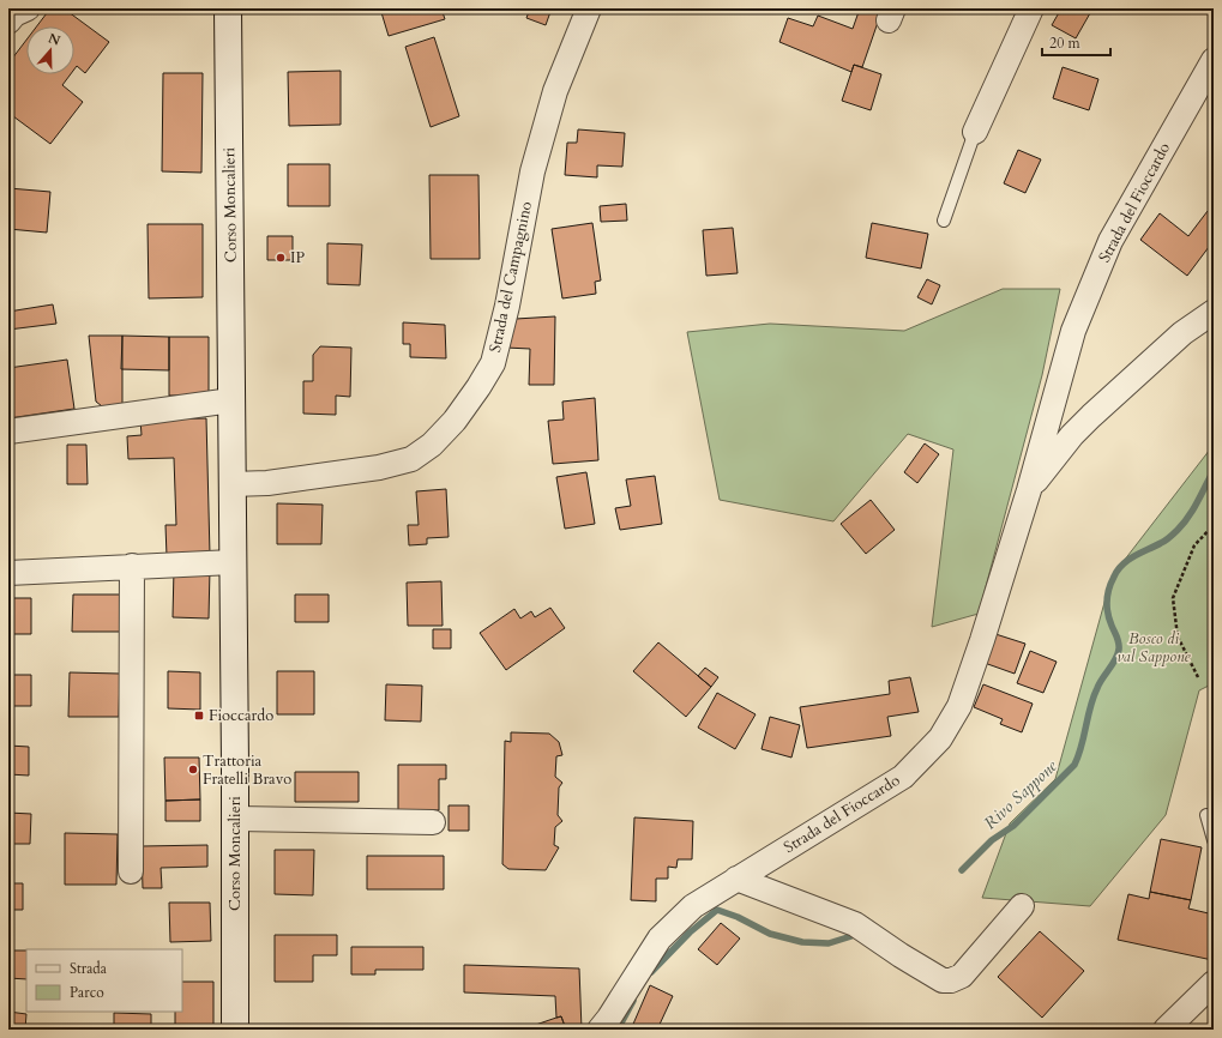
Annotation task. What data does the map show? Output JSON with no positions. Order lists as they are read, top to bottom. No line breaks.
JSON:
{"streets":{"main road":["Corso Moncalieri"],"street":["Strada del Fioccardo","Strada del Campagnino"]},"crossings":[["Corso Moncalieri","Strada del Campagnino"]],"water":["Rivo Sappone"],"parks":["Bosco di val Sappone"],"places":{"other":["IP","Trattoria Fratelli Bravo"],"transit":["Fioccardo"]},"legend":["Strada","Parco"],"scale_bar":"20 m","north":"top"}
